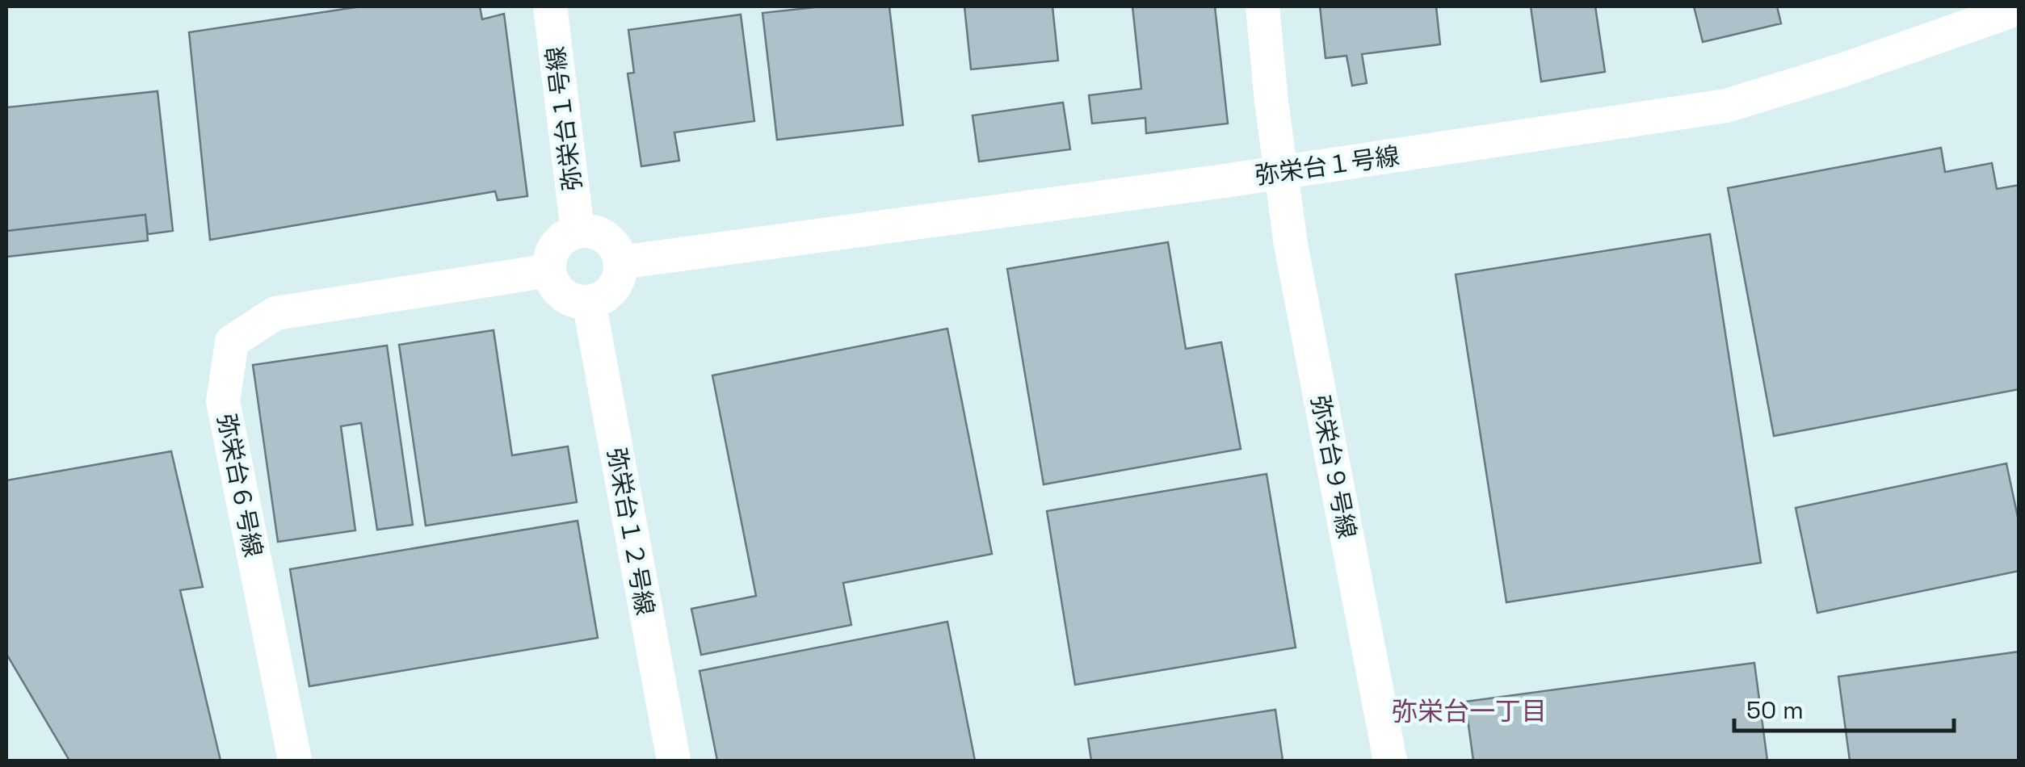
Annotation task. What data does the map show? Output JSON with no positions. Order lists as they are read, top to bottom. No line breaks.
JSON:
{"streets":{"street":["弥栄台１号線","弥栄台９号線","弥栄台６号線","弥栄台１２号線"]},"crossings":[["弥栄台１号線","弥栄台９号線"],["弥栄台１号線","弥栄台６号線"],["弥栄台１号線","弥栄台１２号線"],["弥栄台６号線","弥栄台１２号線"]],"districts":["弥栄台一丁目"],"scale_bar":"50 m"}
